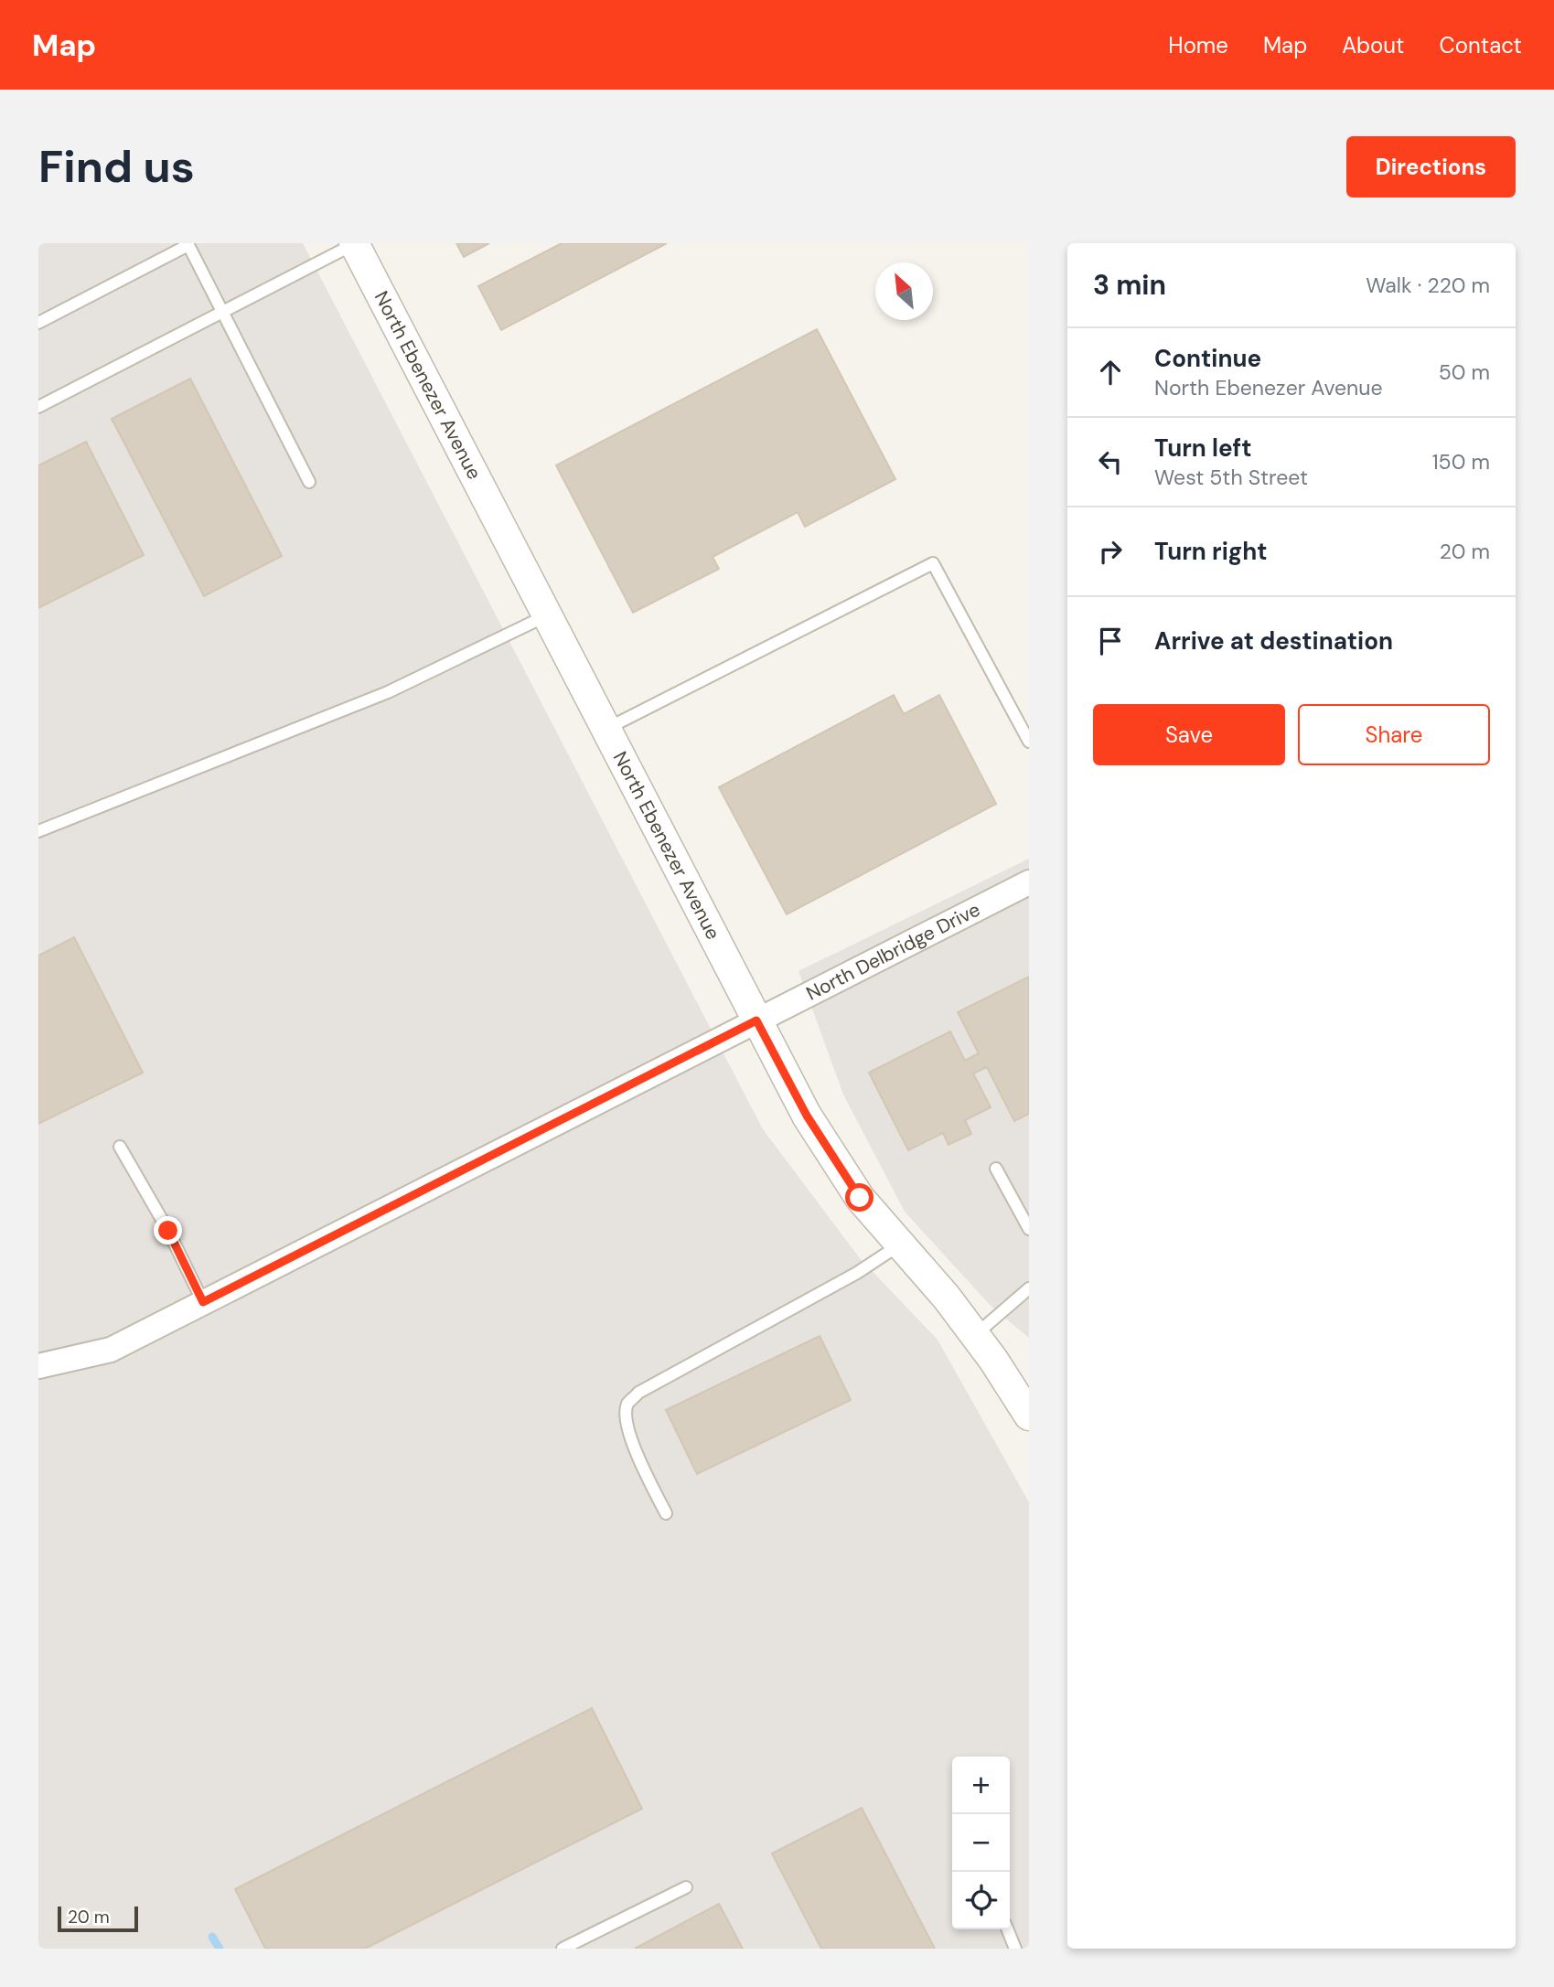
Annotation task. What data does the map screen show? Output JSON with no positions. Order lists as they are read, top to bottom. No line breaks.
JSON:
{"streets":{"street":["North Ebenezer Avenue","North Delbridge Drive"]},"crossings":[["North Ebenezer Avenue","North Delbridge Drive"]],"scale_bar":"20 m","north":"top left","page":{"header":"Map","nav":["Home","Map","About","Contact"],"buttons":["Directions",["Save","Share"]],"title":"Find us","heading":["3 min","Walk · 220 m"],"list":[["Continue","North Ebenezer Avenue","50 m"],["Turn left","West 5th Street","150 m"],["Turn right","20 m"],"Arrive at destination"],"map_buttons":["+","−"],"scale":"20 m"}}
